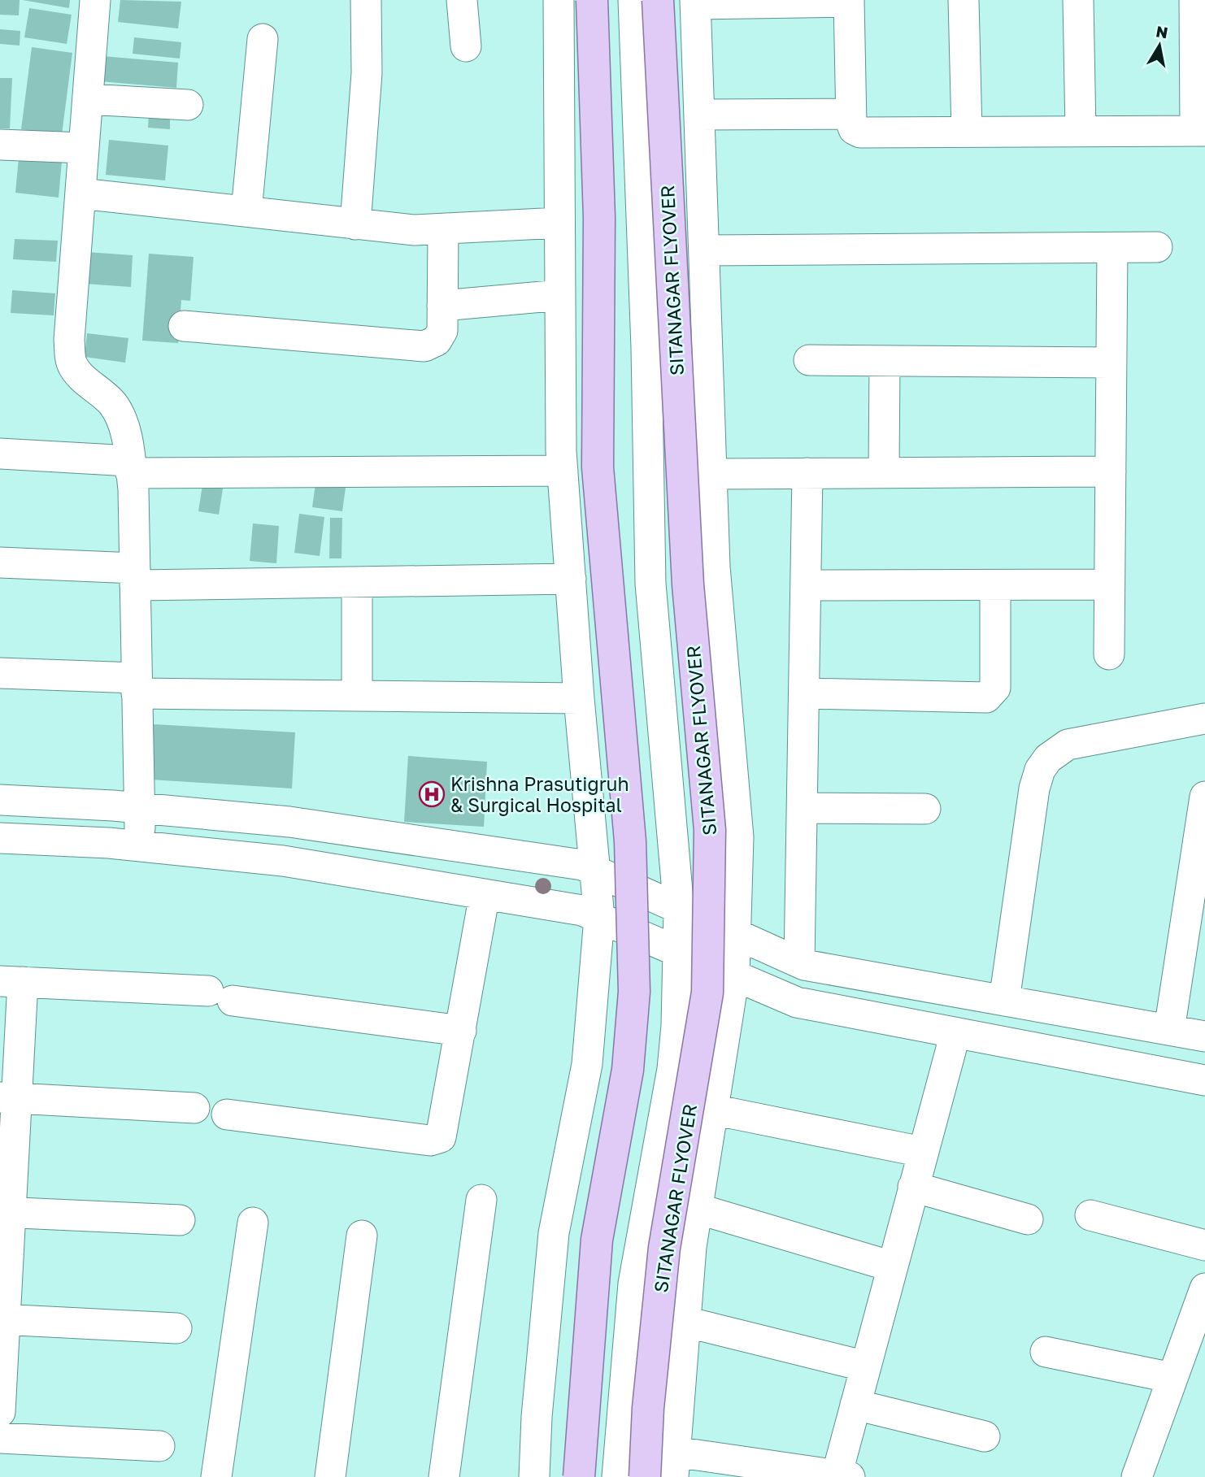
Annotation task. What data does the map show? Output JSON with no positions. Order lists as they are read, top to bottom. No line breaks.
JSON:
{"streets":{"main road":["SITANAGAR FLYOVER"]},"places":{"hospital":["Krishna Prasutigruh & Surgical Hospital"]},"north":"top"}
